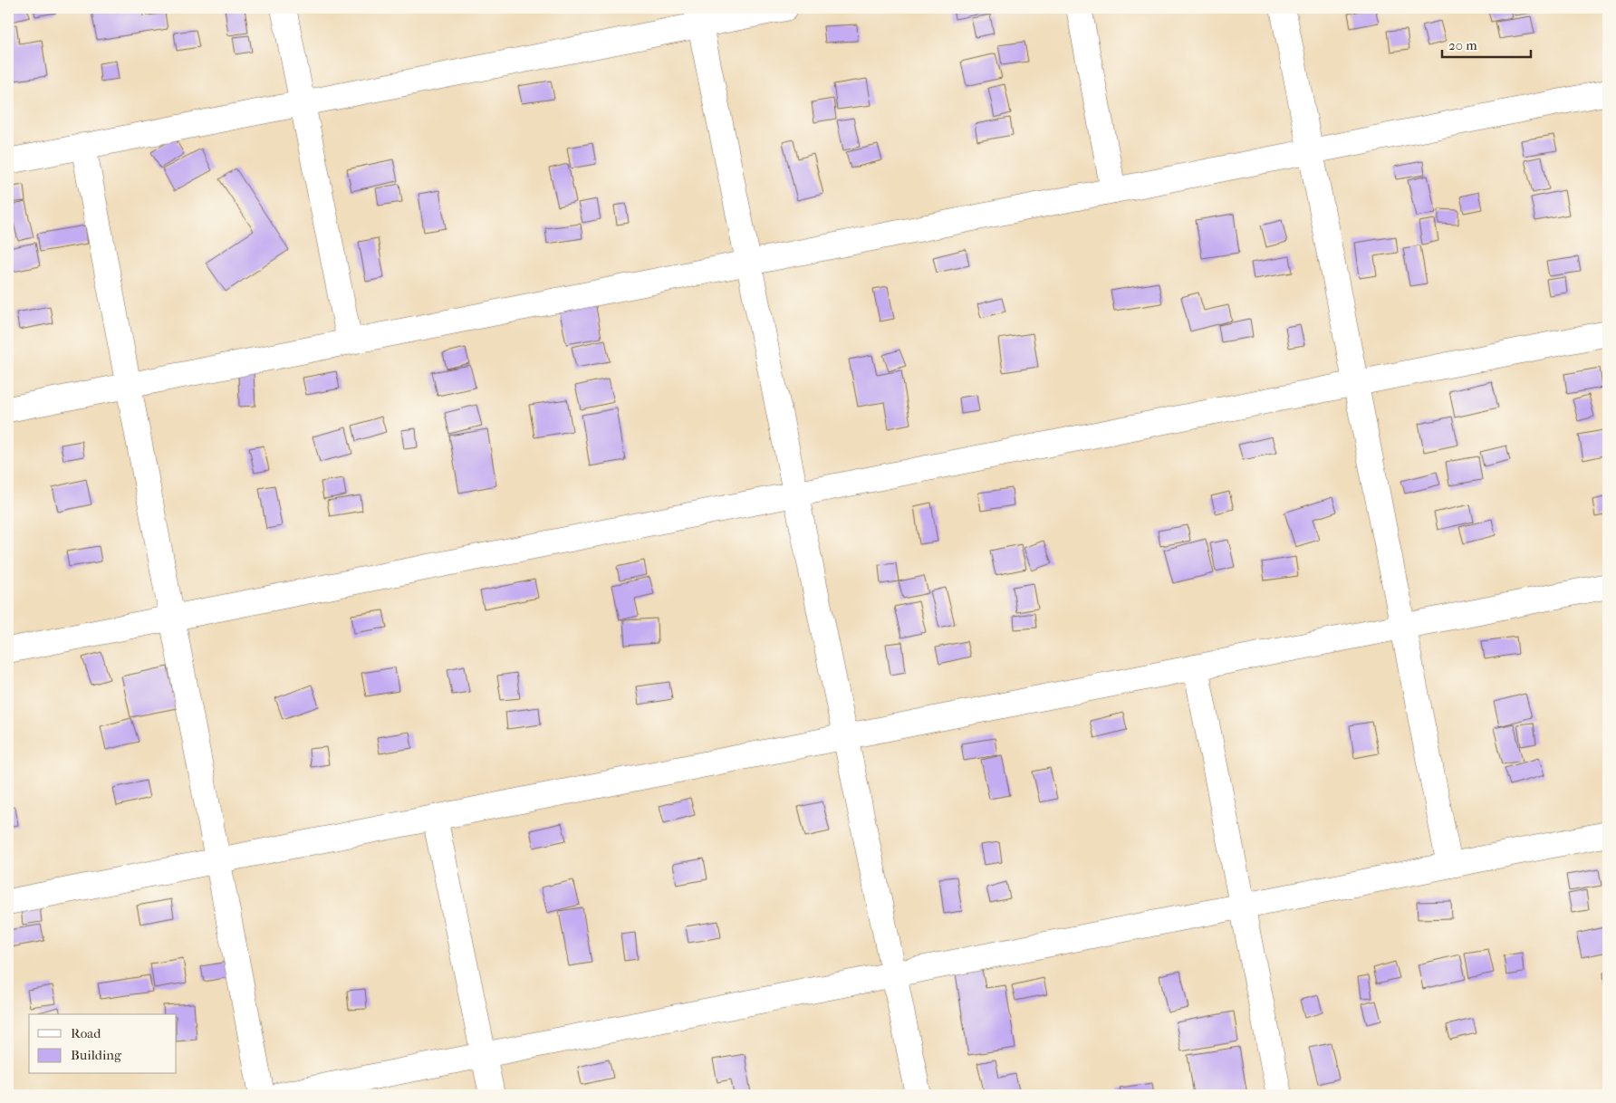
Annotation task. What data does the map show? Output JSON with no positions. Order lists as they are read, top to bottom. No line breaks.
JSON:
{"legend":["Road","Building"],"scale_bar":"20 m"}
